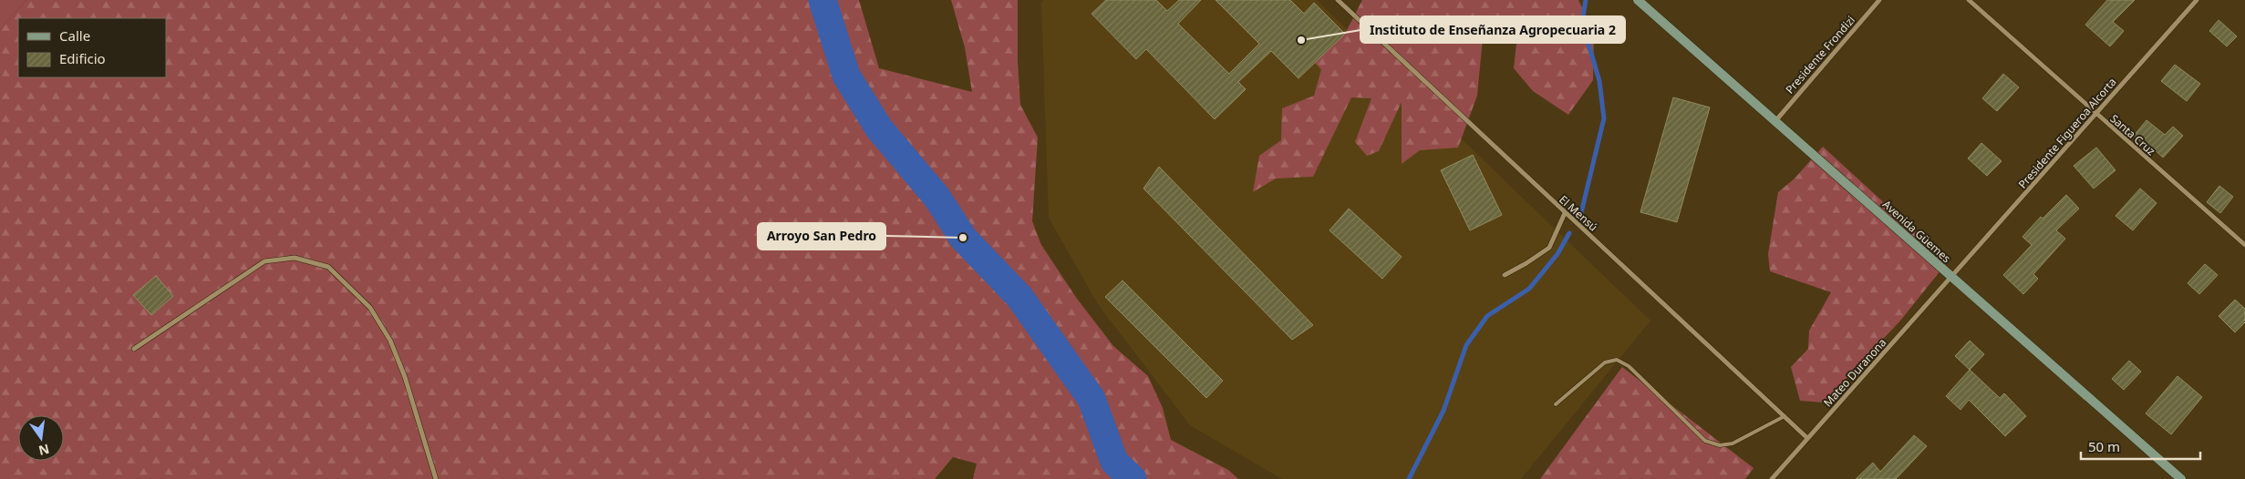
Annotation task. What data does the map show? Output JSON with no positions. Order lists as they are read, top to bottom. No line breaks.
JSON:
{"streets":{"main road":["Avenida Güemes"],"street":["Presidente Frondizi","Presidente Figueroa Alcorta","Santa Cruz","El Mensú","Mateo Duranona"]},"crossings":[["Presidente Frondizi","Avenida Güemes"],["Presidente Figueroa Alcorta","Santa Cruz"],["Presidente Figueroa Alcorta","Avenida Güemes"],["Presidente Figueroa Alcorta","Mateo Duranona"],["El Mensú","Mateo Duranona"],["Avenida Güemes","Mateo Duranona"]],"places":["Instituto de Enseñanza Agropecuaria 2","Arroyo San Pedro"],"legend":["Calle","Edificio"],"scale_bar":"50 m","north":"bottom"}
